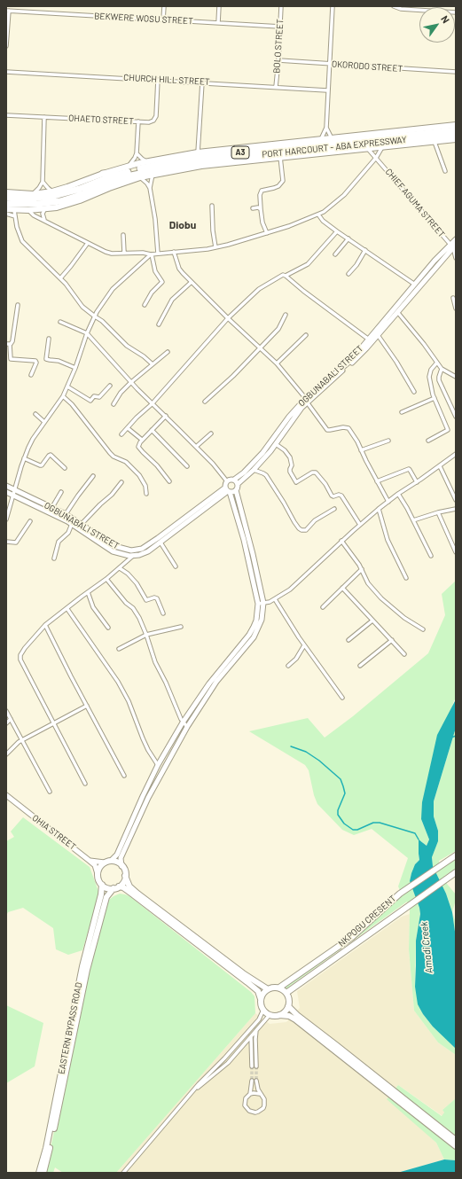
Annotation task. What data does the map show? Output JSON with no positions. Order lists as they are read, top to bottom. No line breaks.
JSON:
{"streets":{"highway":["PORT HARCOURT - ABA EXPRESSWAY","A3"],"main road":["NKPOGU CRESENT","EASTERN BYPASS ROAD"],"street":["BEKWERE WOSU STREET","BOLO STREET","OKORODO STREET","CHURCH HILL STREET","OHAETO STREET","CHIEF AGUMA STREET","OGBUNABALI STREET","OHIA STREET"]},"crossings":[["BEKWERE WOSU STREET","BOLO STREET"],["BOLO STREET","OKORODO STREET"],["BOLO STREET","CHURCH HILL STREET"],["CHURCH HILL STREET","OHAETO STREET"],["CHIEF AGUMA STREET","OGBUNABALI STREET"],["OHIA STREET","EASTERN BYPASS ROAD"]],"districts":["Diobu"],"water":["Amadi Creek"],"north":"top right"}
